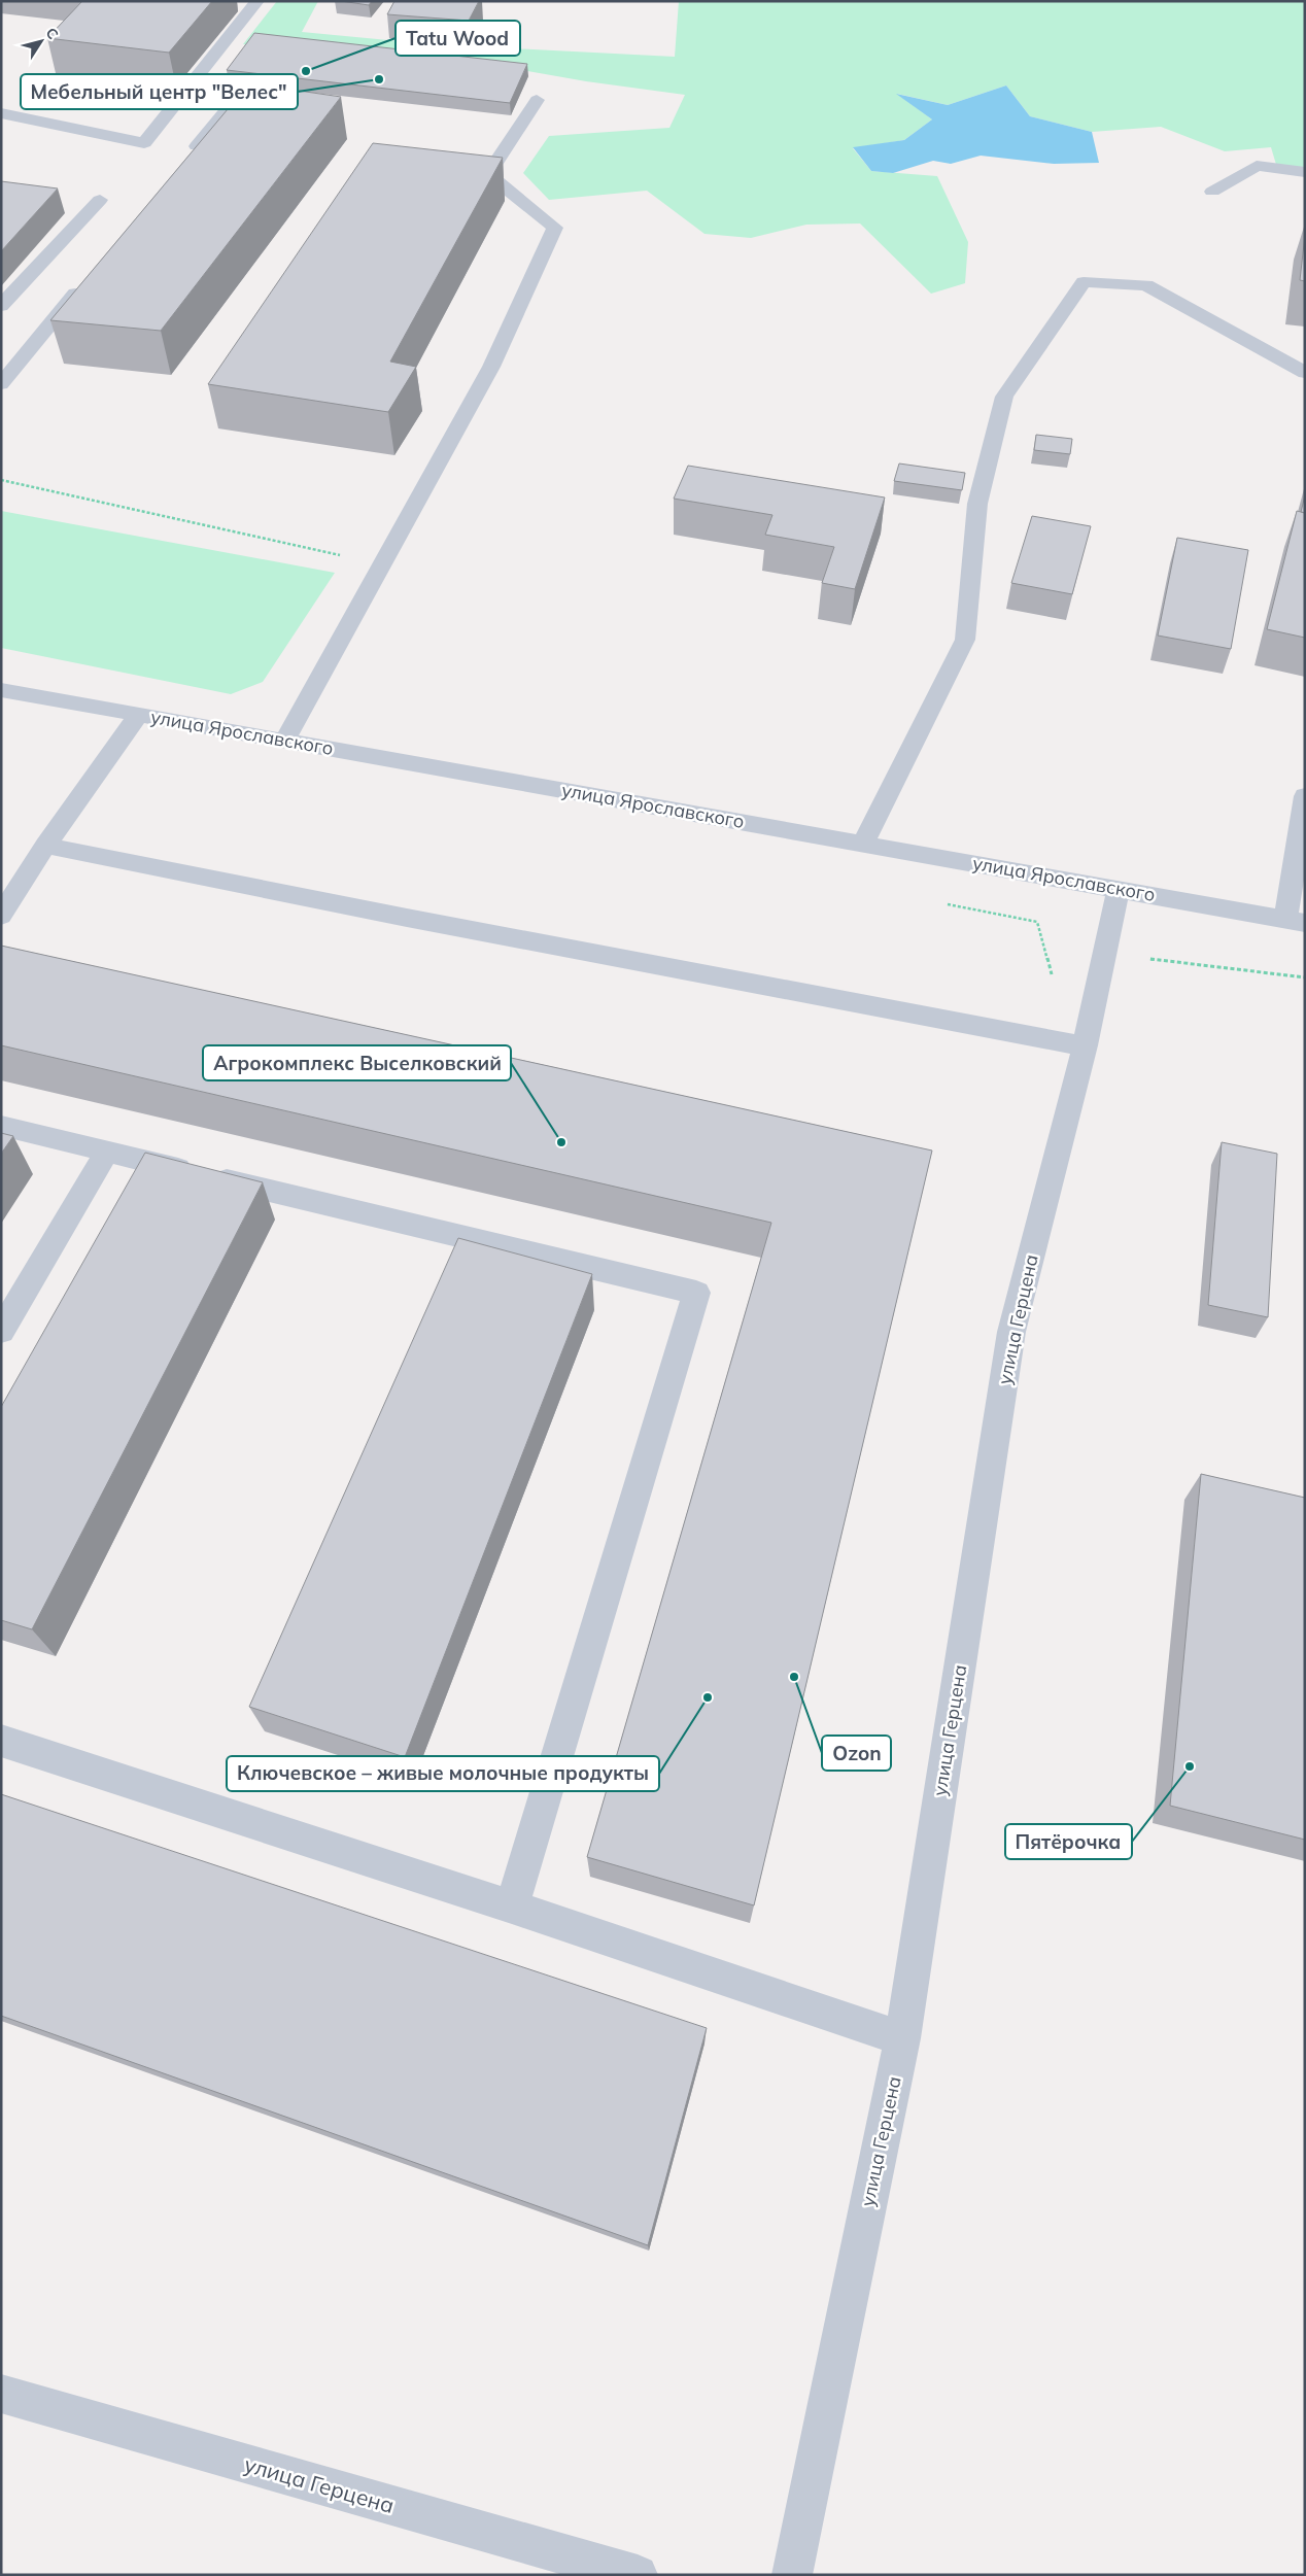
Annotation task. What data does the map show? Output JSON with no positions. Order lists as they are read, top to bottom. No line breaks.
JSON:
{"streets":{"street":["улица Ярославского","улица Герцена"]},"crossings":[["улица Ярославского","улица Герцена"]],"places":["Tatu Wood","Мебельный центр \"Велес\"","Агрокомплекс Выселковский","Ozon","Ключевское – живые молочные продукты","Пятёрочка"],"north":"top right"}
